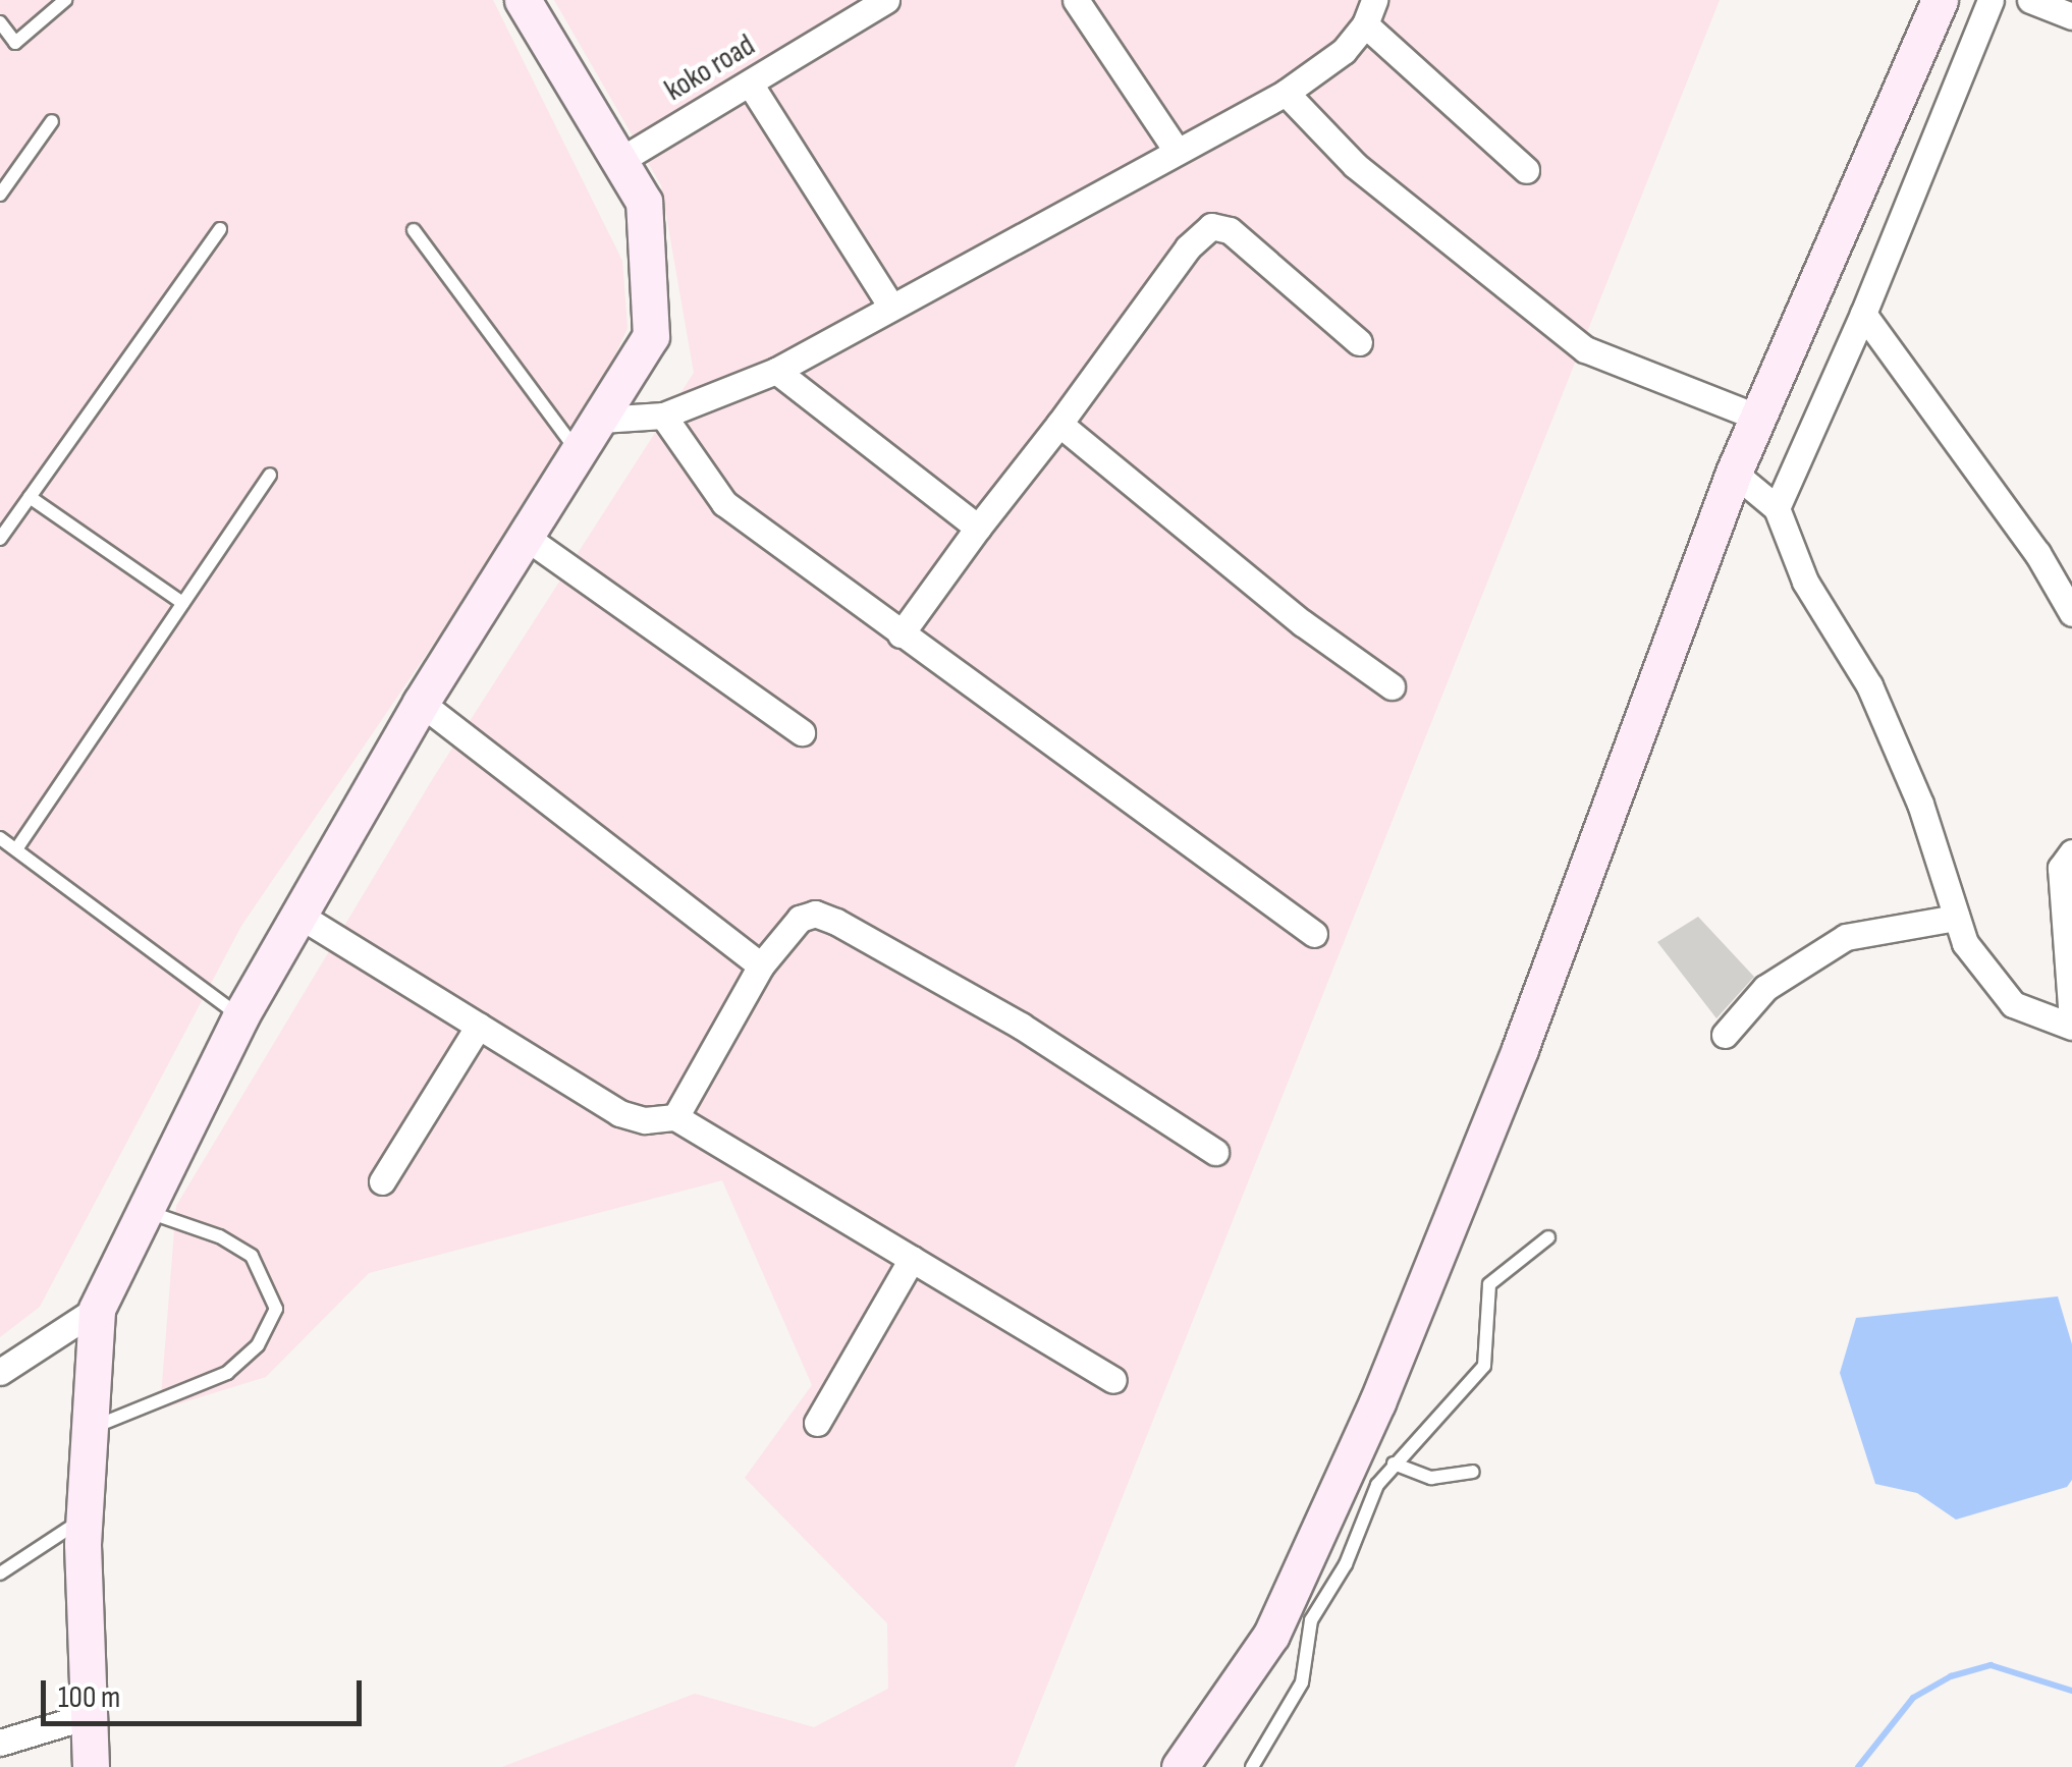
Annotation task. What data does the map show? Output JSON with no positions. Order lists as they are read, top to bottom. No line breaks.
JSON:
{"streets":{"street":["koko road"]},"scale_bar":"100 m"}
